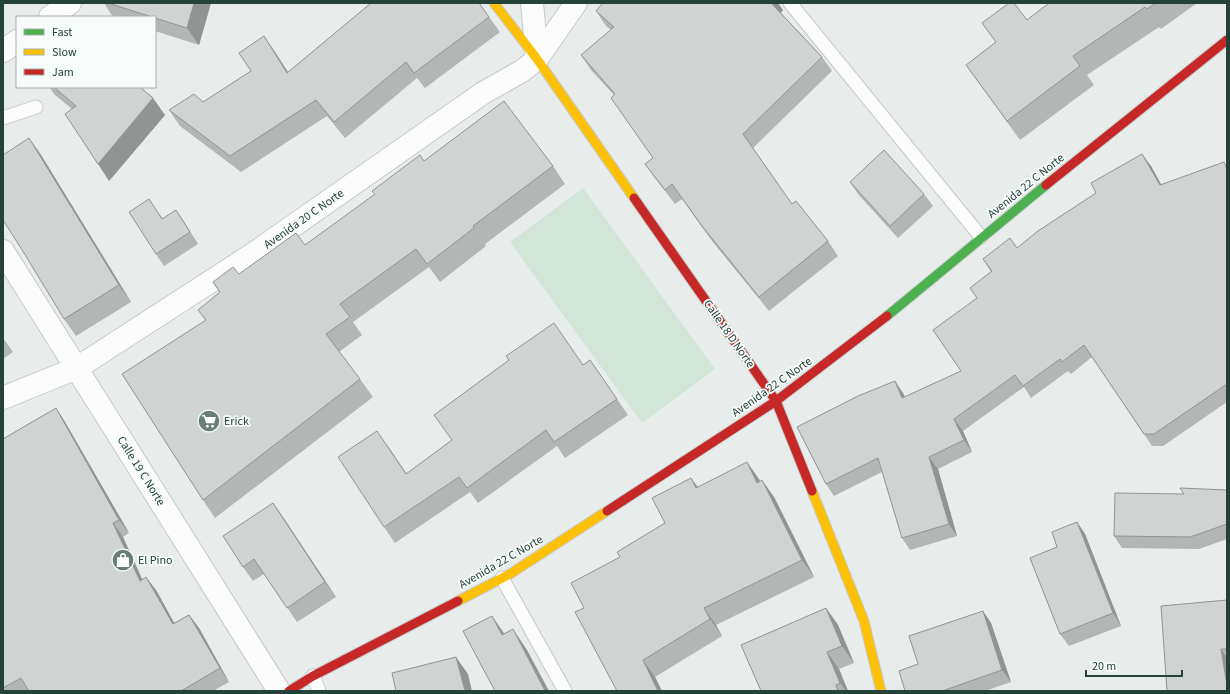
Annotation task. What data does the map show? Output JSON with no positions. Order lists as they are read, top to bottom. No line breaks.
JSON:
{"streets":{"street":["Avenida 22 C Norte","Avenida 20 C Norte","Calle 18 D Norte","Calle 19 C Norte"]},"crossings":[["Avenida 22 C Norte","Calle 18 D Norte"],["Avenida 20 C Norte","Calle 18 D Norte"],["Avenida 20 C Norte","Calle 19 C Norte"]],"places":{"supermarket":["Erick"],"shop":["El Pino"]},"legend":["Fast","Slow","Jam"],"scale_bar":"20 m"}
